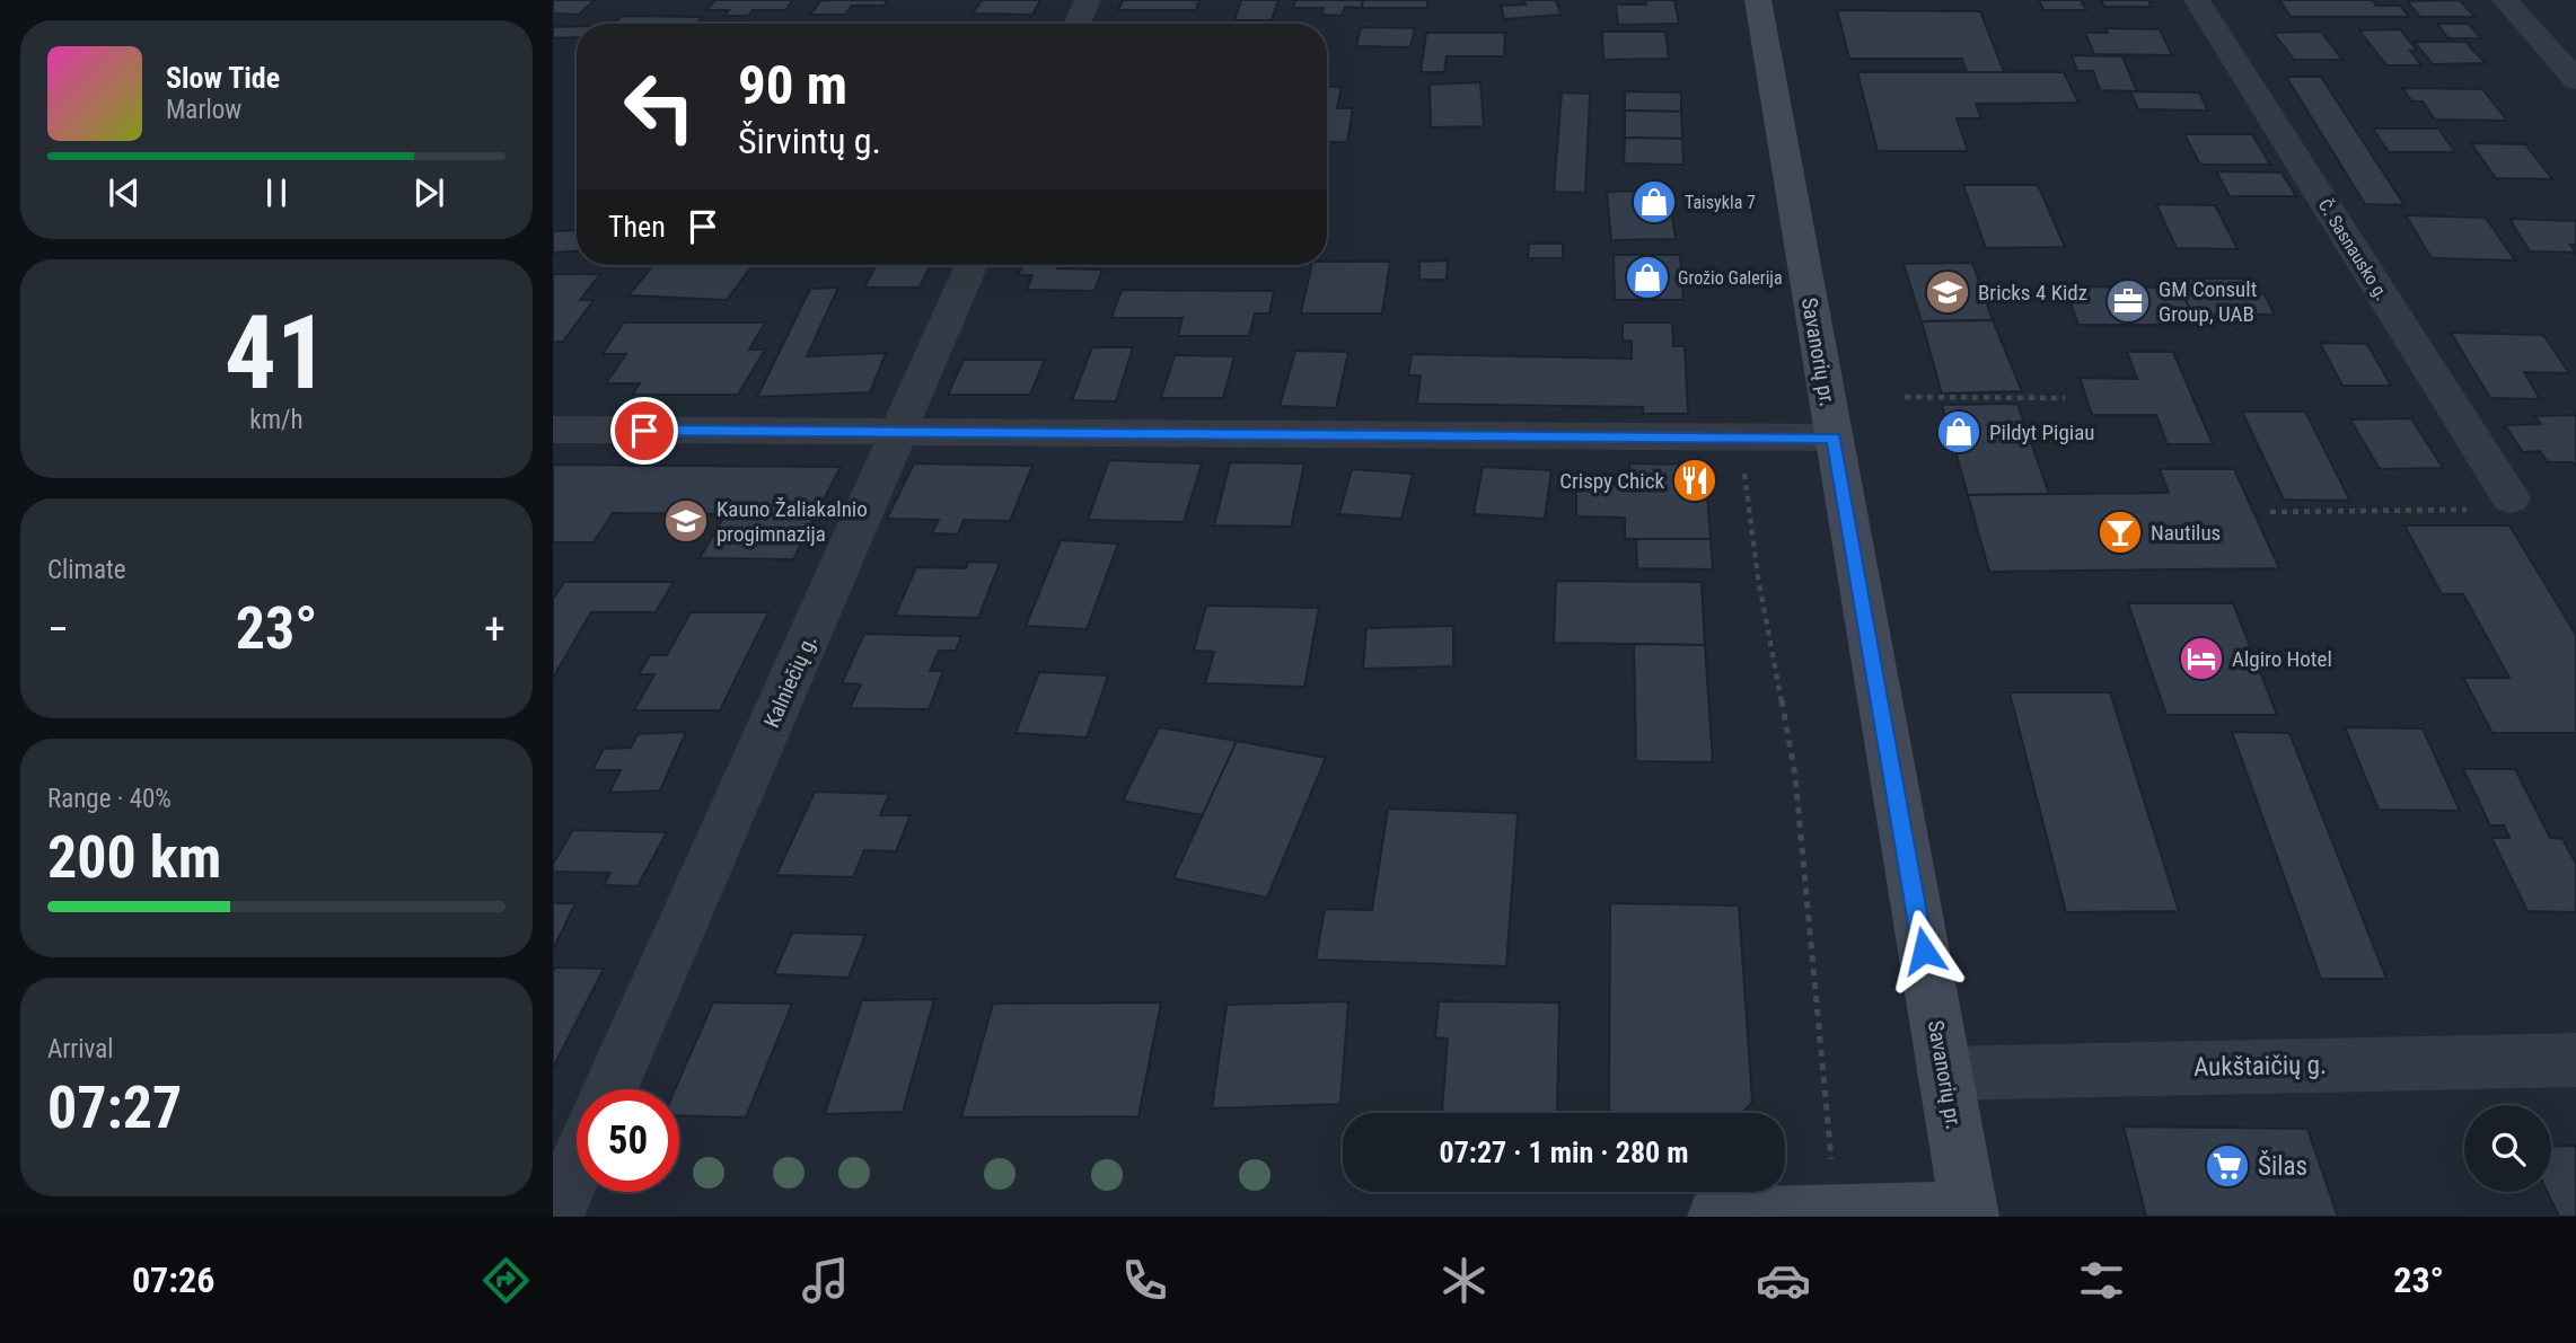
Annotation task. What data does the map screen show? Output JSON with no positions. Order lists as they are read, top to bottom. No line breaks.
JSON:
{"streets":{"main road":["Savanorių pr."],"street":["Č. Sasnausko g.","Kalniečių g.","Aukštaičių g."]},"crossings":[["Savanorių pr.","Aukštaičių g."]],"places":{"shop":["Taisykla 7","Grožio Galerija","Pildyt Pigiau"],"school or university":["Bricks 4 Kidz","Kauno Žaliakalnio progimnazija"],"office":["GM Consult Group, UAB"],"restaurant":["Crispy Chick"],"bar":["Nautilus"],"hotel":["Algiro Hotel"],"supermarket":["Šilas"]},"page":{"turn":["90 m","Širvintų g."],"song":["Slow Tide","Marlow"],"then":"Then","tile":[["41","km/h"],"Climate",["Range · 40%","200 km"],["Arrival","07:27"]],"heat":["−","23°","+"],"limit":"50","trip":"07:27 · 1 min · 280 m","tabs":["07:26","23°"]}}
